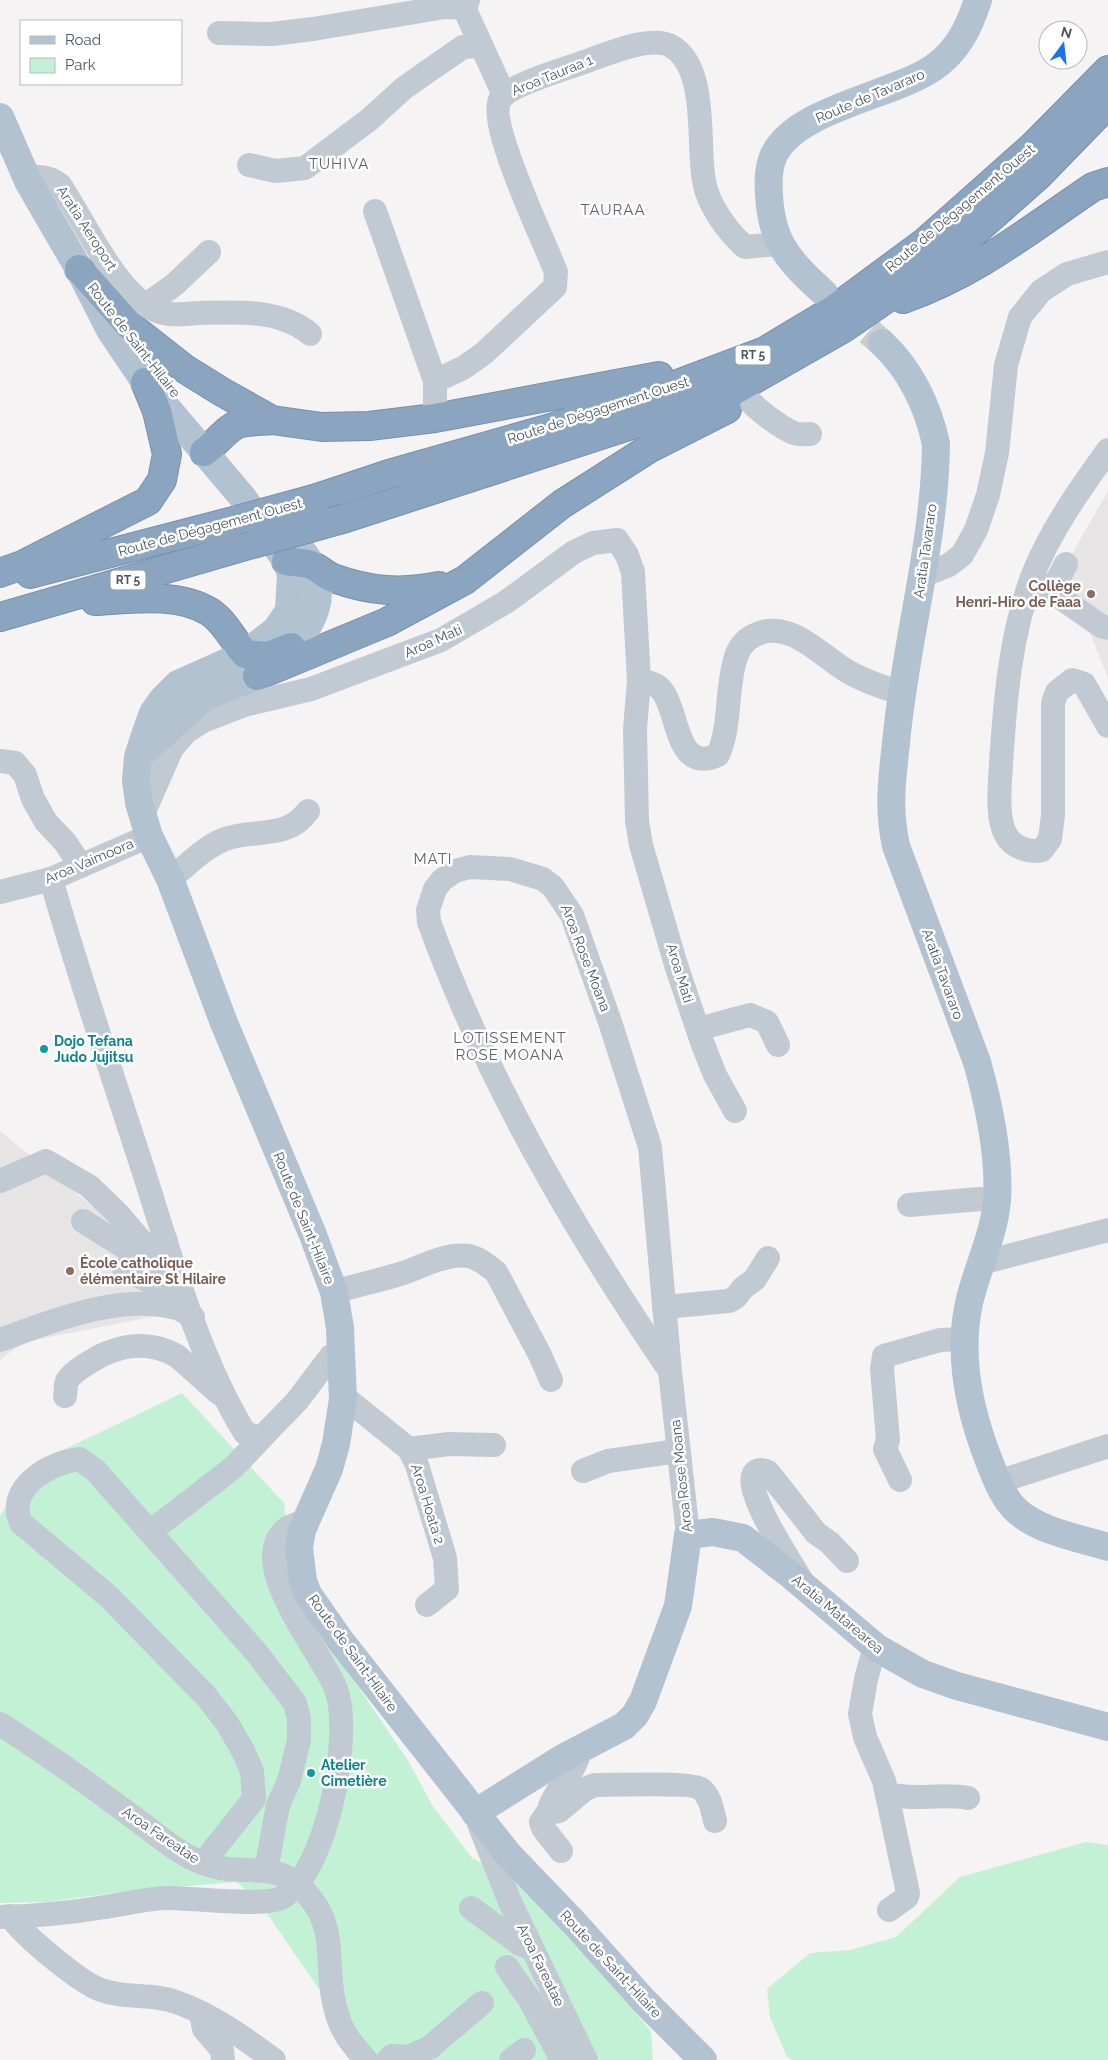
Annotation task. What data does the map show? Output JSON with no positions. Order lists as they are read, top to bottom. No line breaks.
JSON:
{"streets":{"highway":["Route de Dégagement Ouest","RT 5"],"main road":["Route de Tavararo","Route de Saint-Hilaire","Aratia Tavararo","Aroa Rose Moana","Aratia Matarearea"],"street":["Aroa Tauraa 1","Aratia Aeroport","Aroa Mati","Aroa Vaimoora","Aroa Hoata 2","Aroa Fareatae"]},"crossings":[["Aroa Tauraa 1","Route de Tavararo"],["Route de Saint-Hilaire","Aroa Mati"],["Route de Saint-Hilaire","Aroa Vaimoora"],["Route de Saint-Hilaire","Aroa Rose Moana"],["Route de Saint-Hilaire","Aroa Hoata 2"],["Route de Saint-Hilaire","Aroa Fareatae"],["Aroa Mati","Aroa Vaimoora"],["Aroa Rose Moana","Aratia Matarearea"],["Aroa Rose Moana","Aroa Fareatae"]],"districts":["TUHIVA","TAURAA","MATI","LOTISSEMENT ROSE MOANA"],"places":["Collège Henri-Hiro de Faaa","Dojo Tefana Judo Jujitsu","École catholique élémentaire St Hilaire","Atelier Cimetière"],"legend":["Road","Park"],"north":"top"}
